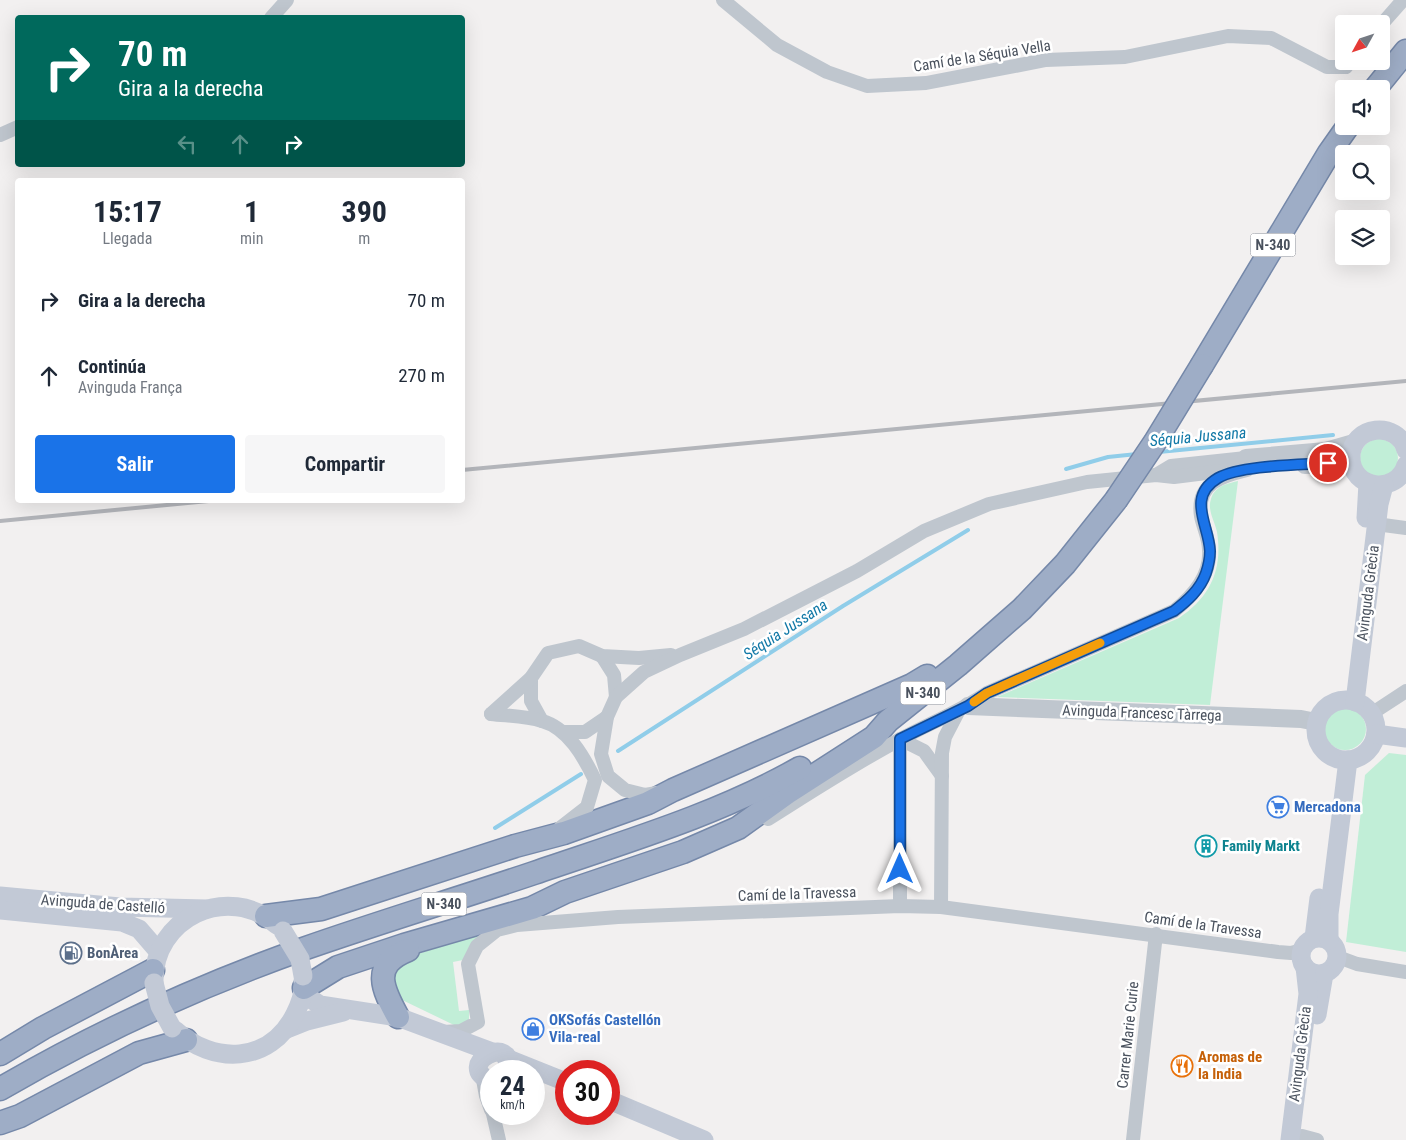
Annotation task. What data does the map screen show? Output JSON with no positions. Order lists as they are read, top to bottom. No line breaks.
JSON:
{"streets":{"highway":["N-340"],"main road":["Avinguda Grècia","Avinguda de Castelló"],"street":["Camí de la Séquia Vella","Avinguda Francesc Tàrrega","Camí de la Travessa","Carrer Marie Curie"]},"crossings":[["Avinguda Grècia","Avinguda Francesc Tàrrega"],["Avinguda Grècia","Camí de la Travessa"],["Camí de la Travessa","Carrer Marie Curie"]],"water":["Séquia Jussana"],"places":{"supermarket":["Mercadona"],"building":["Family Markt"],"fuel station":["BonÀrea"],"shop":["OKSofás Castellón Vila-real"],"restaurant":["Aromas de la India"]},"north":"bottom left","page":{"turn":["70 m","Gira a la derecha"],"eta":["15:17","Llegada","1","min","390","m"],"list":[{"name":"Gira a la derecha","value":"70 m"},{"name":"Continúa","note":"Avinguda França","value":"270 m"}],"buttons":["Salir","Compartir"],"speed":"24 km/h","limit":"30"}}
